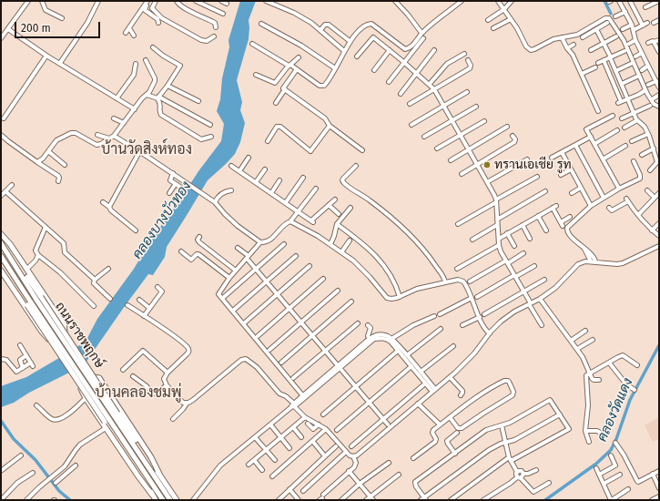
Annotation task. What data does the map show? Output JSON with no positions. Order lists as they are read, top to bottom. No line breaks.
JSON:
{"streets":{"main road":["ถนนราชพฤกษ์"]},"districts":["บ้านวัดสิงห์ทอง","บ้านคลองชมพู่"],"water":["คลองบางบัวทอง","คลองวัดแดง"],"places":["ทรานเอเชีย รูท"],"scale_bar":"200 m"}
